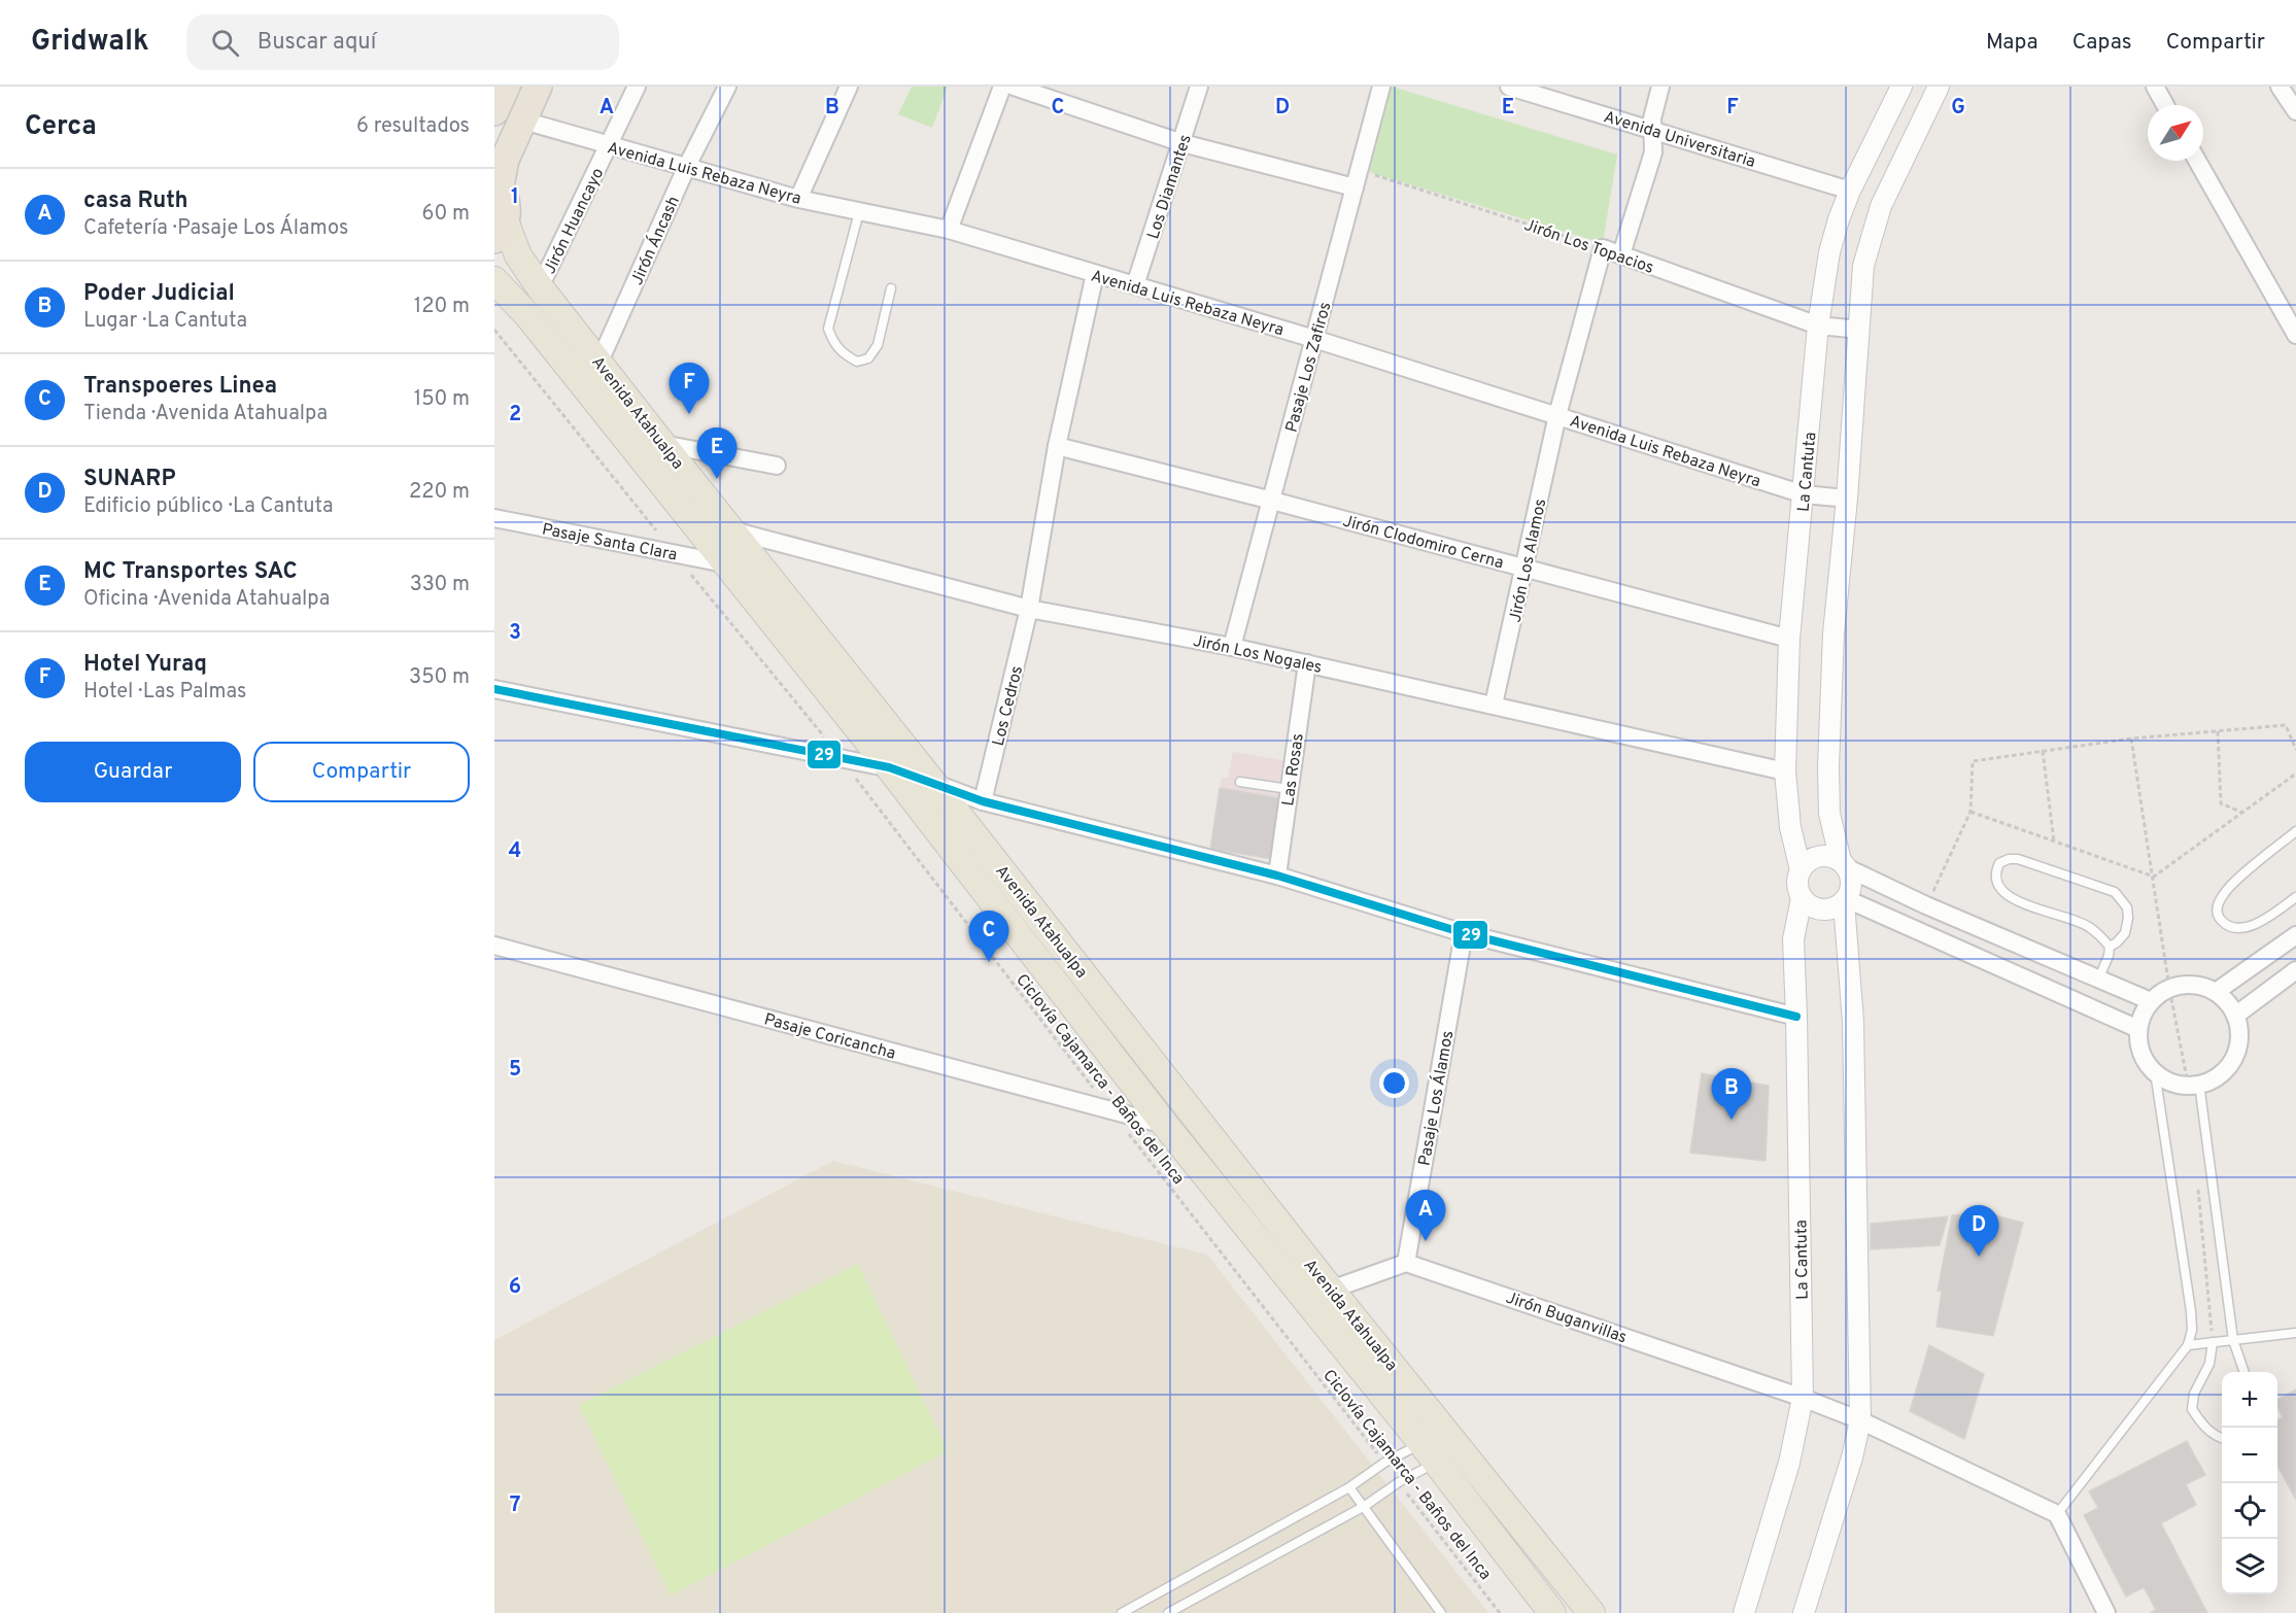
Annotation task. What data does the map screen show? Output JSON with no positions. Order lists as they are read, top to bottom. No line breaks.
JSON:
{"streets":{"main road":["Avenida Atahualpa"],"street":["Avenida Universitaria","Avenida Luis Rebaza Neyra","Los Diamantes","Jirón Huancayo","Jirón Áncash","Jirón Los Topacios","Pasaje Los Zafiros","La Cantuta","Pasaje Santa Clara","Jirón Clodomiro Cerna","Jirón Los Alamos","Jirón Los Nogales","Los Cedros","Las Rosas","Pasaje Coricancha","Pasaje Los Álamos","Jirón Buganvillas"],"path":["Ciclovía Cajamarca - Baños del Inca"]},"crossings":[["Avenida Universitaria","La Cantuta"],["Avenida Luis Rebaza Neyra","Los Diamantes"],["Avenida Luis Rebaza Neyra","Jirón Huancayo"],["Avenida Luis Rebaza Neyra","Jirón Áncash"],["Avenida Luis Rebaza Neyra","Pasaje Los Zafiros"],["Avenida Luis Rebaza Neyra","La Cantuta"],["Avenida Luis Rebaza Neyra","Jirón Los Alamos"],["Avenida Luis Rebaza Neyra","Los Cedros"],["Jirón Huancayo","Avenida Atahualpa"],["Jirón Áncash","Avenida Atahualpa"],["Jirón Los Topacios","Pasaje Los Zafiros"],["Jirón Los Topacios","La Cantuta"],["Jirón Los Topacios","Jirón Los Alamos"],["Pasaje Los Zafiros","Jirón Clodomiro Cerna"],["Pasaje Los Zafiros","Jirón Los Nogales"],["Avenida Atahualpa","Pasaje Santa Clara"],["Avenida Atahualpa","Jirón Los Nogales"],["Avenida Atahualpa","Pasaje Coricancha"],["La Cantuta","Jirón Clodomiro Cerna"],["La Cantuta","Jirón Los Nogales"],["La Cantuta","Jirón Buganvillas"],["Pasaje Santa Clara","Ciclovía Cajamarca - Baños del Inca"],["Jirón Clodomiro Cerna","Jirón Los Alamos"],["Jirón Clodomiro Cerna","Los Cedros"],["Jirón Los Alamos","Jirón Los Nogales"],["Jirón Los Nogales","Los Cedros"],["Jirón Los Nogales","Las Rosas"],["Pasaje Coricancha","Ciclovía Cajamarca - Baños del Inca"],["Pasaje Los Álamos","Jirón Buganvillas"]],"lines":["transit line 29"],"north":"top right","page":{"header":"Gridwalk","search":"Buscar aquí","nav":["Mapa","Capas","Compartir"],"heading":["Cerca","6 resultados"],"list":[{"mark":"A","name":"casa Ruth","note":"Cafetería · Pasaje Los Álamos","value":"60 m"},{"mark":"B","name":"Poder Judicial","note":"Lugar · La Cantuta","value":"120 m"},{"mark":"C","name":"Transpoeres Linea","note":"Tienda · Avenida Atahualpa","value":"150 m"},{"mark":"D","name":"SUNARP","note":"Edificio público · La Cantuta","value":"220 m"},{"mark":"E","name":"MC Transportes SAC","note":"Oficina · Avenida Atahualpa","value":"330 m"},{"mark":"F","name":"Hotel Yuraq","note":"Hotel · Las Palmas","value":"350 m"}],"pins":["F","E","C","B","A","D"],"buttons":["Guardar","Compartir"],"map_buttons":["+","−"]},"grid":{"columns":["A","B","C","D","E","F","G"],"rows":["1","2","3","4","5","6","7"]}}
